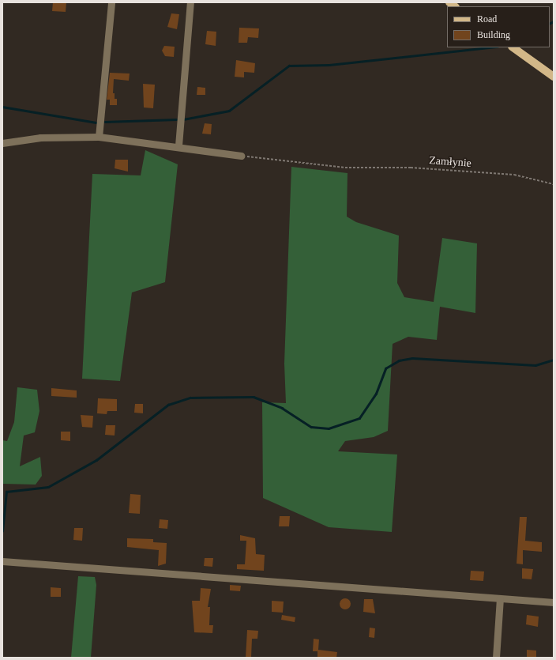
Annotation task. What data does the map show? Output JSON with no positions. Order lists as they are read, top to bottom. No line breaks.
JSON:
{"streets":{"path":["Zamłynie"]},"legend":["Road","Building"]}
